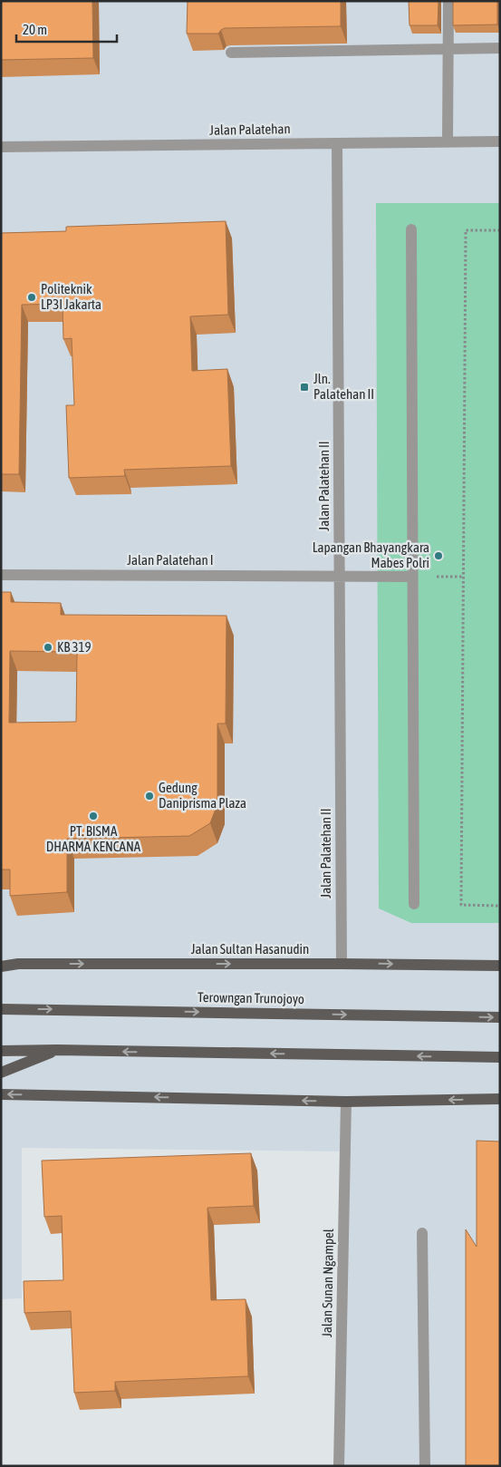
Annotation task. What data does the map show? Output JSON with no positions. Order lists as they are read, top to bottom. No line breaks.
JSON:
{"streets":{"main road":["Jalan Sultan Hasanudin","Terowngan Trunojoyo"],"street":["Jalan Palatehan","Jalan Palatehan II","Jalan Palatehan I","Jalan Sunan Ngampel"]},"crossings":[["Jalan Palatehan","Jalan Palatehan II"],["Jalan Palatehan II","Jalan Palatehan I"],["Jalan Palatehan II","Jalan Sultan Hasanudin"]],"places":{"other":["Politeknik LP3I Jakarta","Lapangan Bhayangkara Mabes Polri","KB 319","Gedung Daniprisma Plaza","PT. BISMA DHARMA KENCANA"],"transit":["Jln. Palatehan II"]},"scale_bar":"20 m"}
